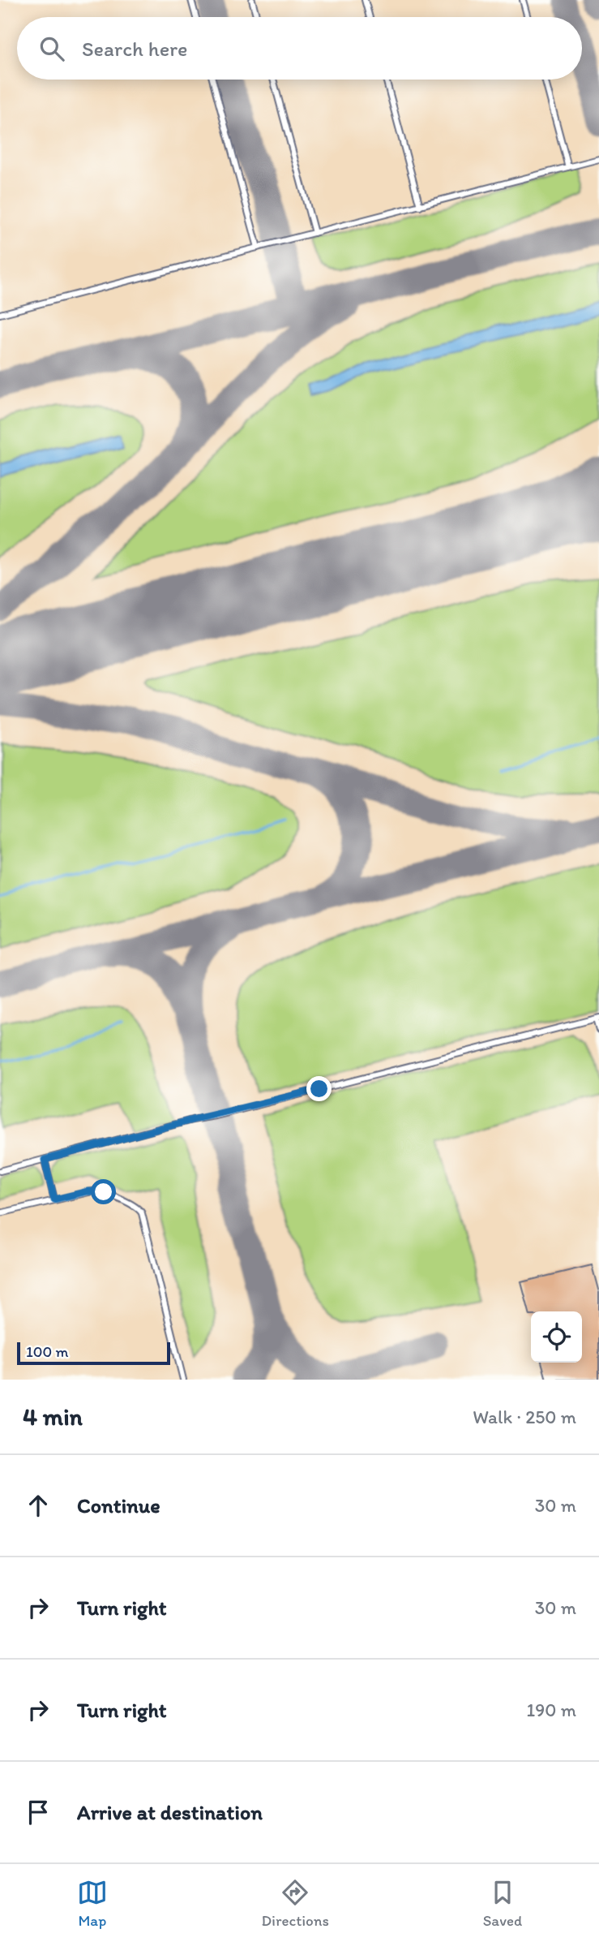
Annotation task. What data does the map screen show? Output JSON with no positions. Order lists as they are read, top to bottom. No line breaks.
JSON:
{"scale_bar":"100 m","page":{"search":"Search here","scale":"100 m","heading":["4 min","Walk · 250 m"],"list":[["Continue","30 m"],["Turn right","30 m"],["Turn right","190 m"],"Arrive at destination"],"nav":["Map","Directions","Saved"]}}
